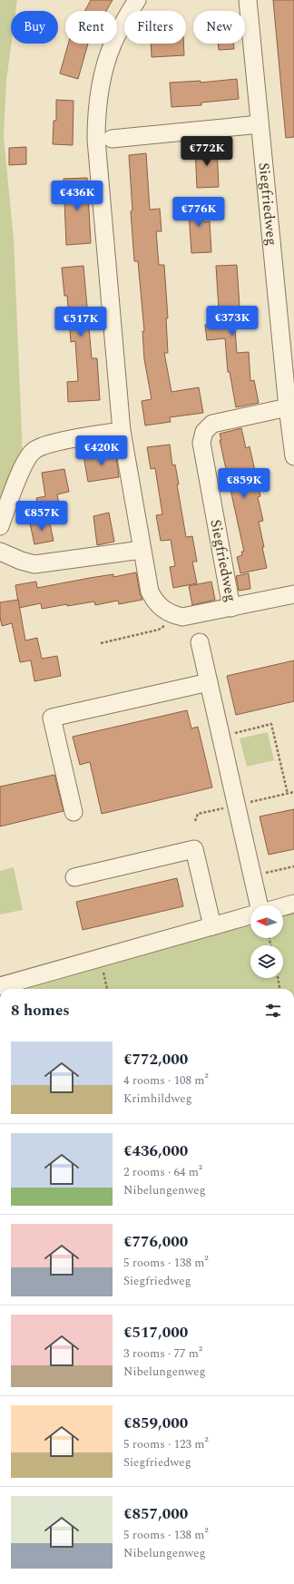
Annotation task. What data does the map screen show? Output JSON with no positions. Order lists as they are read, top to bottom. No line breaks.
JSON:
{"streets":{"street":["Siegfriedweg"]},"north":"left","page":{"chip":["Buy","Rent","Filters","New"],"price":["€772K","€436K","€776K","€373K","€517K","€420K","€859K","€857K"],"heading":"8 homes","list":[{"name":"€772,000","note":"4 rooms · 108 m² · Krimhildweg"},{"name":"€436,000","note":"2 rooms · 64 m² · Nibelungenweg"},{"name":"€776,000","note":"5 rooms · 138 m² · Siegfriedweg"},{"name":"€517,000","note":"3 rooms · 77 m² · Nibelungenweg"},{"name":"€859,000","note":"5 rooms · 123 m² · Siegfriedweg"},{"name":"€857,000","note":"5 rooms · 138 m² · Nibelungenweg"}]}}
